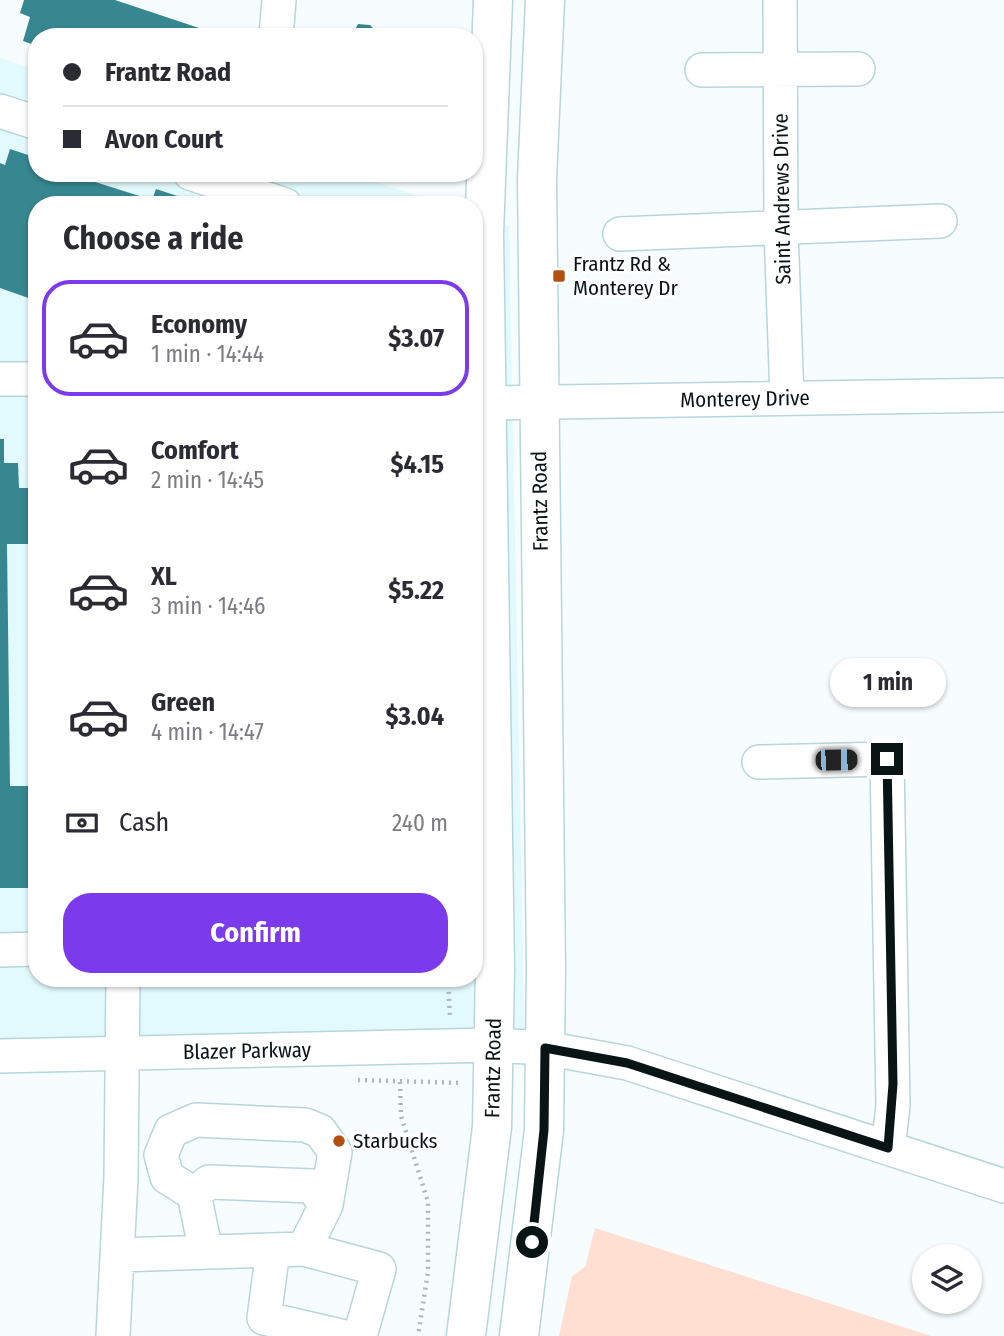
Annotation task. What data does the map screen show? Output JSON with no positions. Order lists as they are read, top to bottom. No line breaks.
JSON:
{"streets":{"main road":["Frantz Road"],"street":["Saint Andrews Drive","Monterey Drive","Blazer Parkway"]},"crossings":[["Saint Andrews Drive","Monterey Drive"],["Monterey Drive","Frantz Road"],["Frantz Road","Blazer Parkway"]],"places":{"transit":["Frantz Rd & Monterey Dr"],"other":["Starbucks"]},"page":{"banner":["Frantz Road","Avon Court"],"heading":"Choose a ride","list":[{"name":"Economy","note":"1 min · 14:44","value":"$3.07"},{"name":"Comfort","note":"2 min · 14:45","value":"$4.15"},{"name":"XL","note":"3 min · 14:46","value":"$5.22"},{"name":"Green","note":"4 min · 14:47","value":"$3.04"}],"bubble":"1 min","pay":["Cash","240 m"],"buttons":"Confirm"}}
